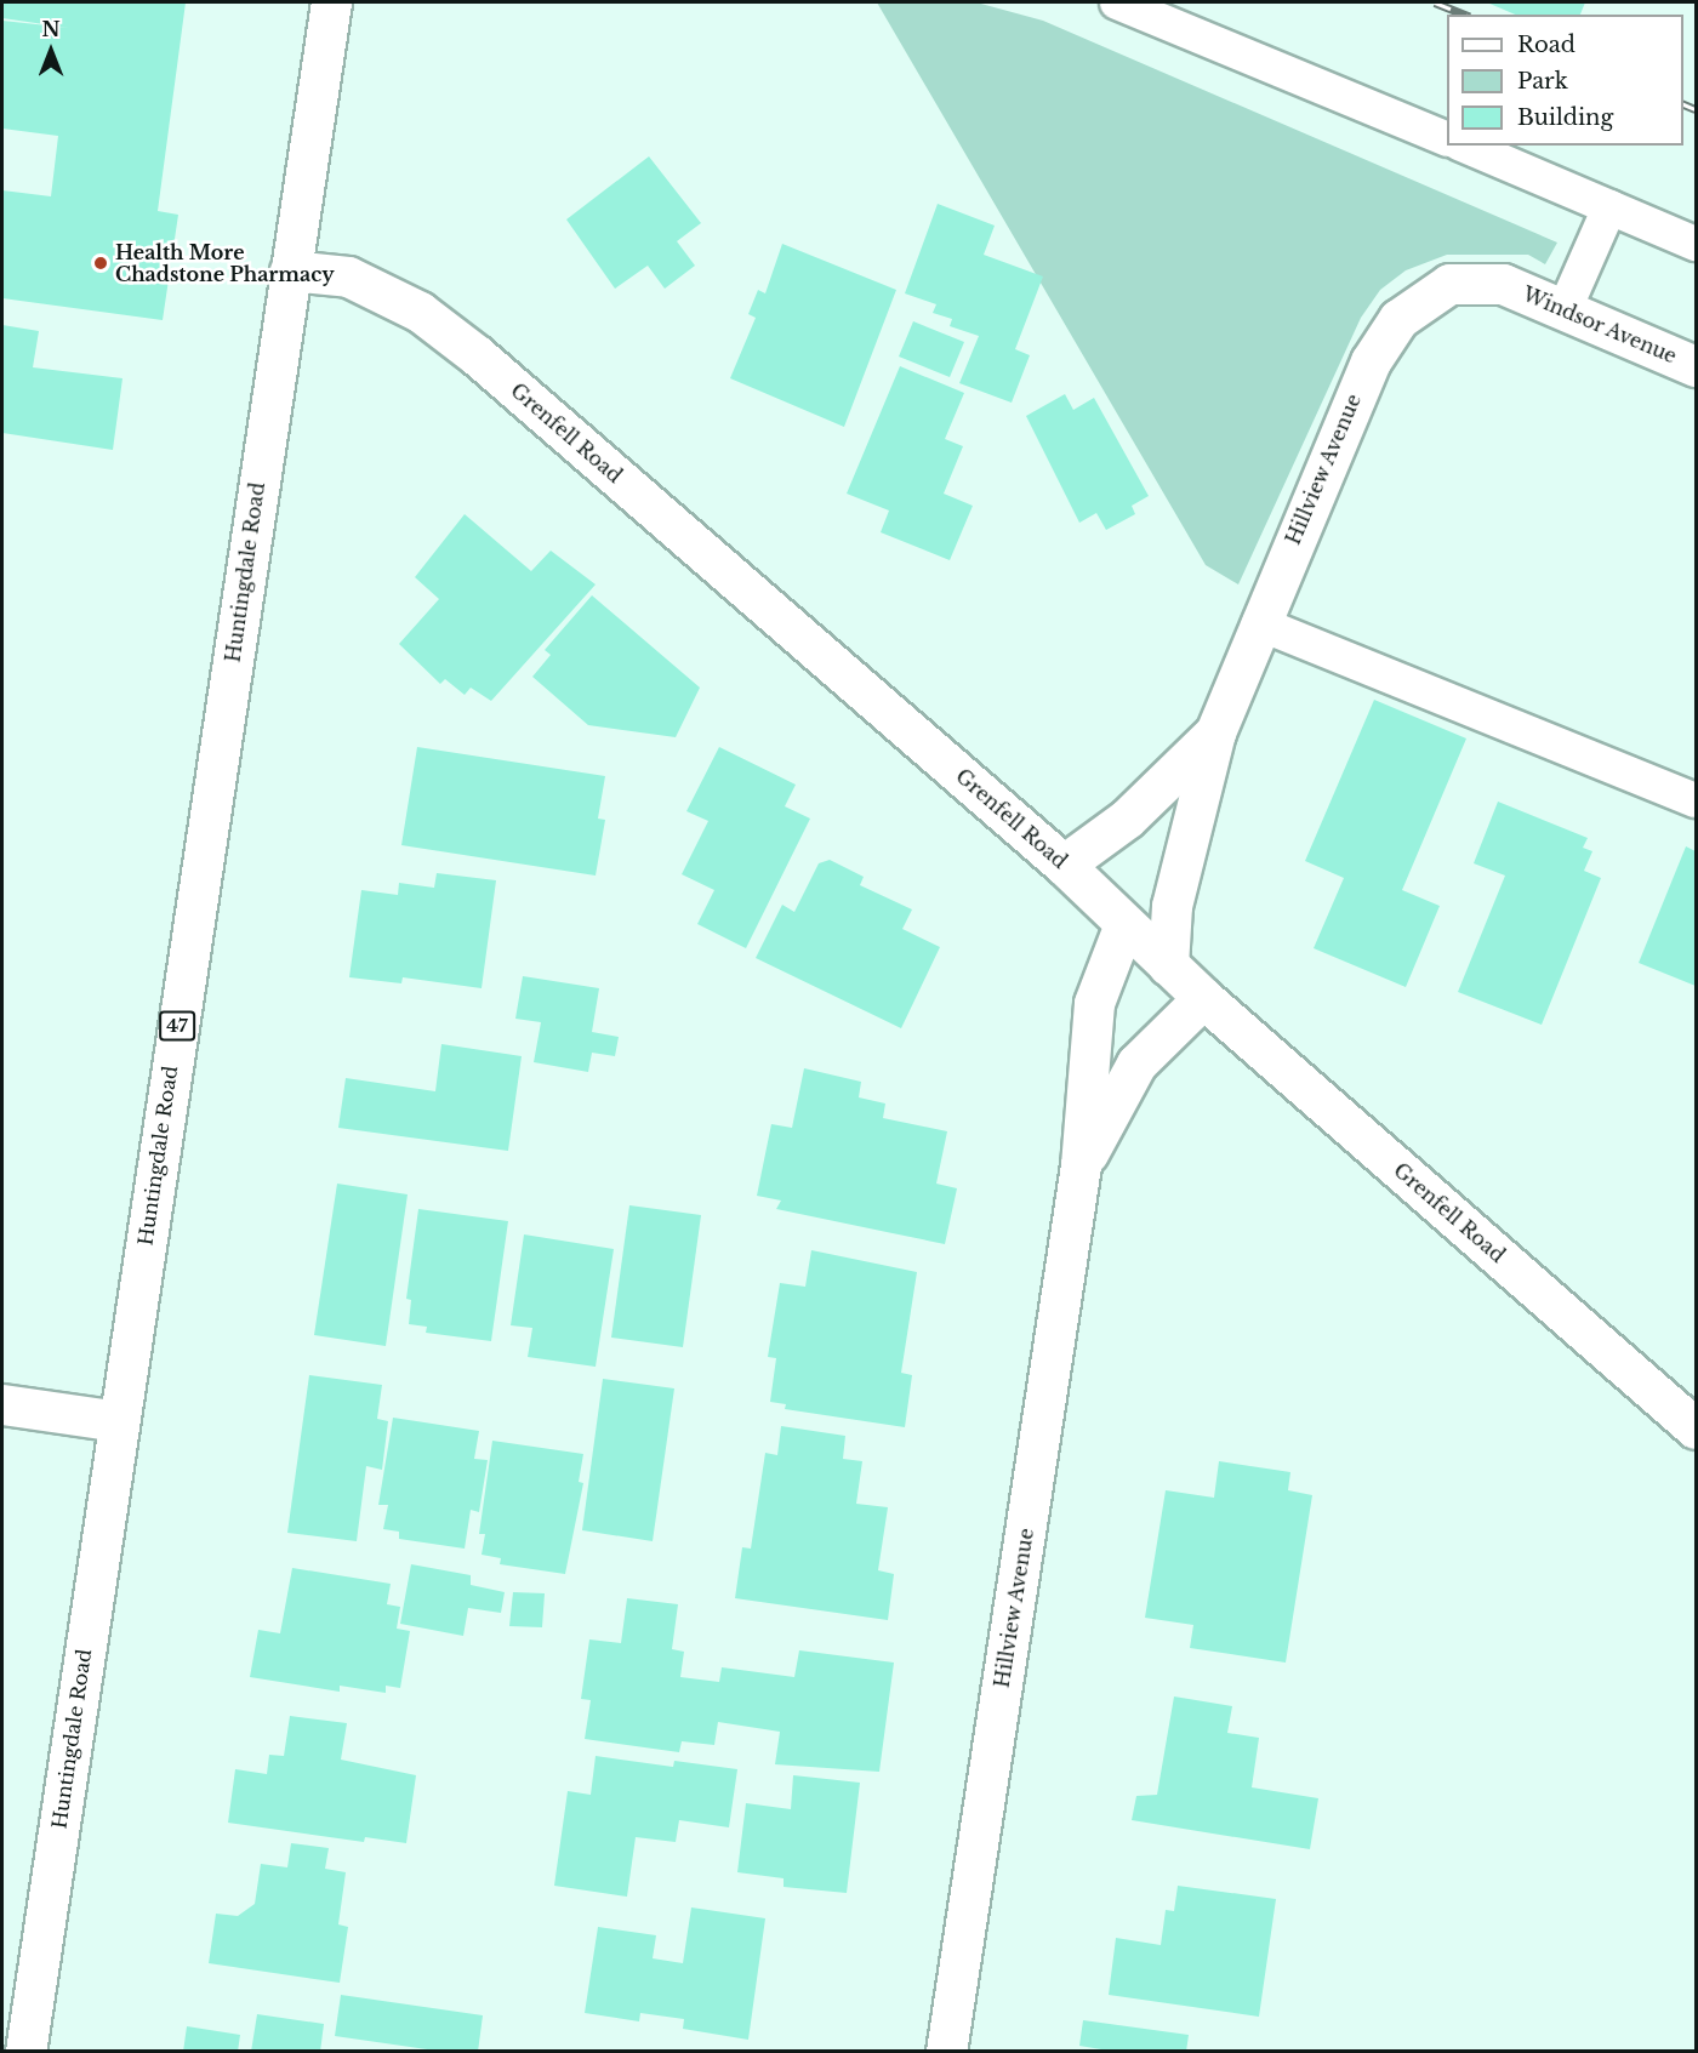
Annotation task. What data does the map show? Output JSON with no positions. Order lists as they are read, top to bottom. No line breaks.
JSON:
{"streets":{"street":["Windsor Avenue","Grenfell Road","Hillview Avenue","Huntingdale Road","47"]},"crossings":[["Windsor Avenue","Hillview Avenue"],["Grenfell Road","Hillview Avenue"],["Grenfell Road","Huntingdale Road"]],"places":["Health More Chadstone Pharmacy"],"legend":["Road","Park","Building"],"north":"top"}
